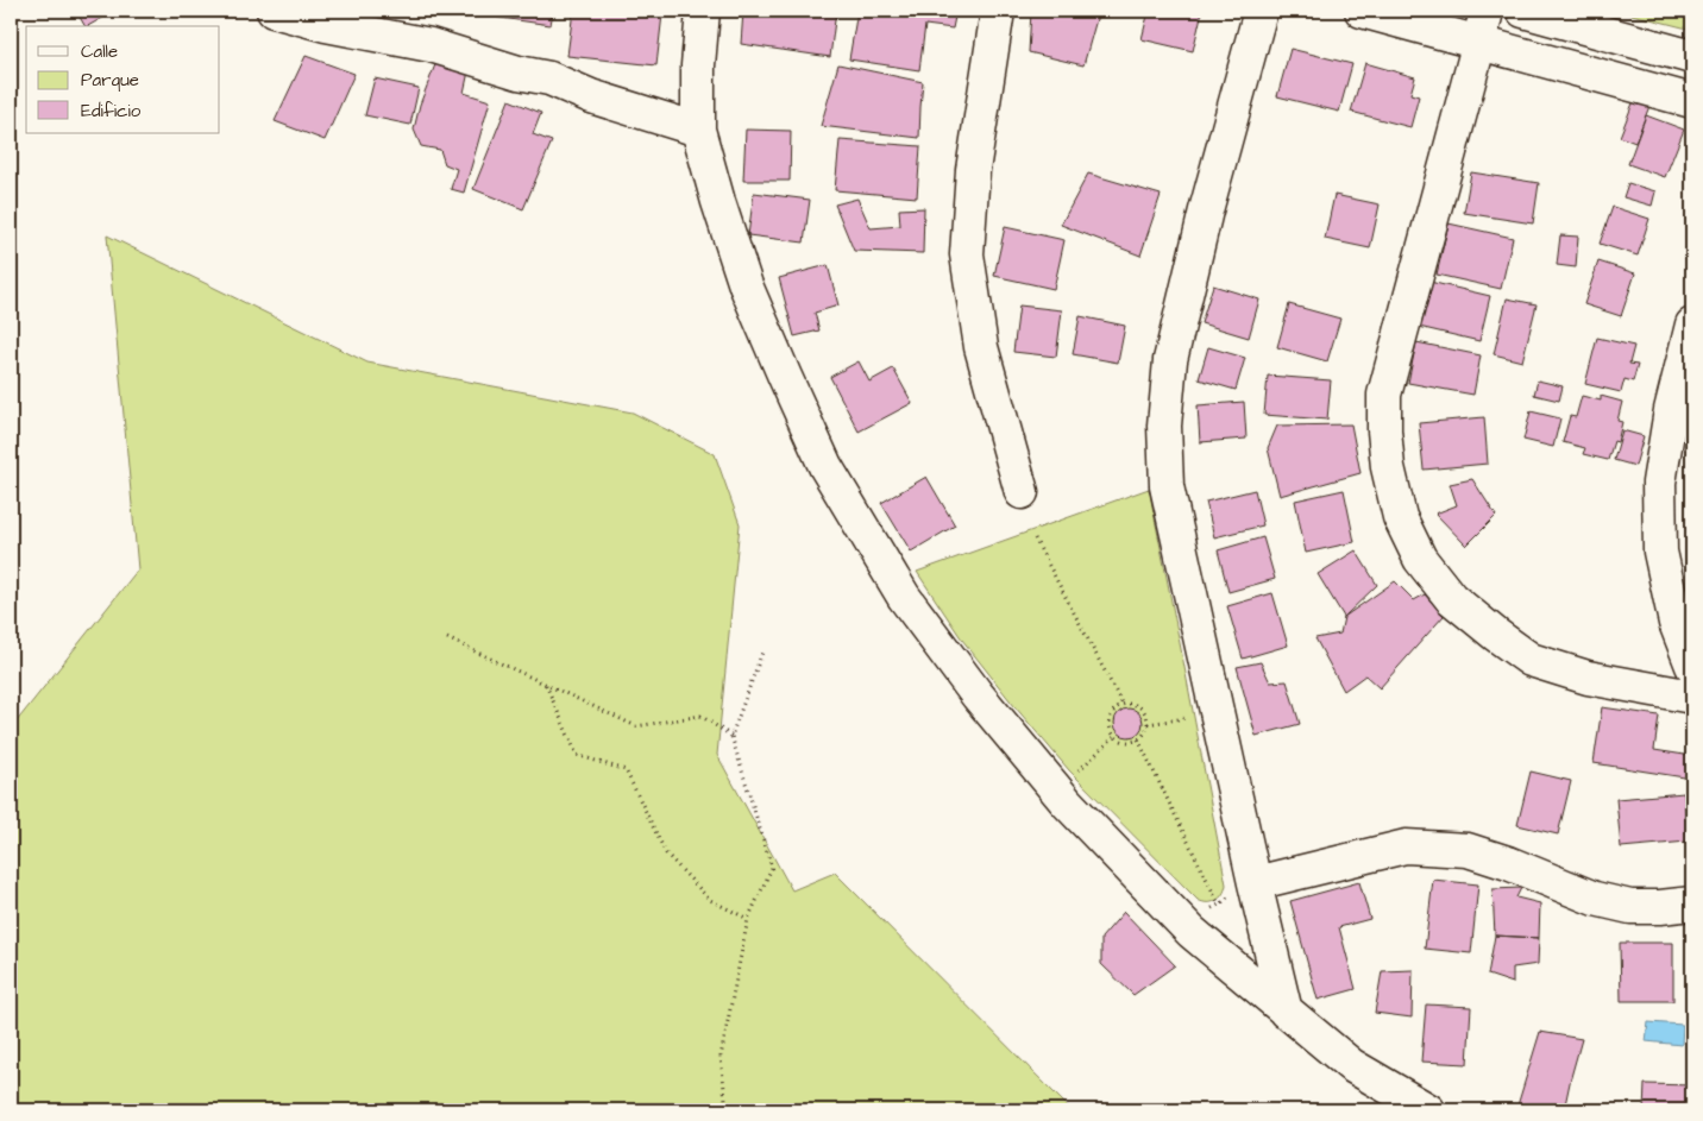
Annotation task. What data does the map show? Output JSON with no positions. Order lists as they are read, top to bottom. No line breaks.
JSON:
{"legend":["Calle","Parque","Edificio"]}
